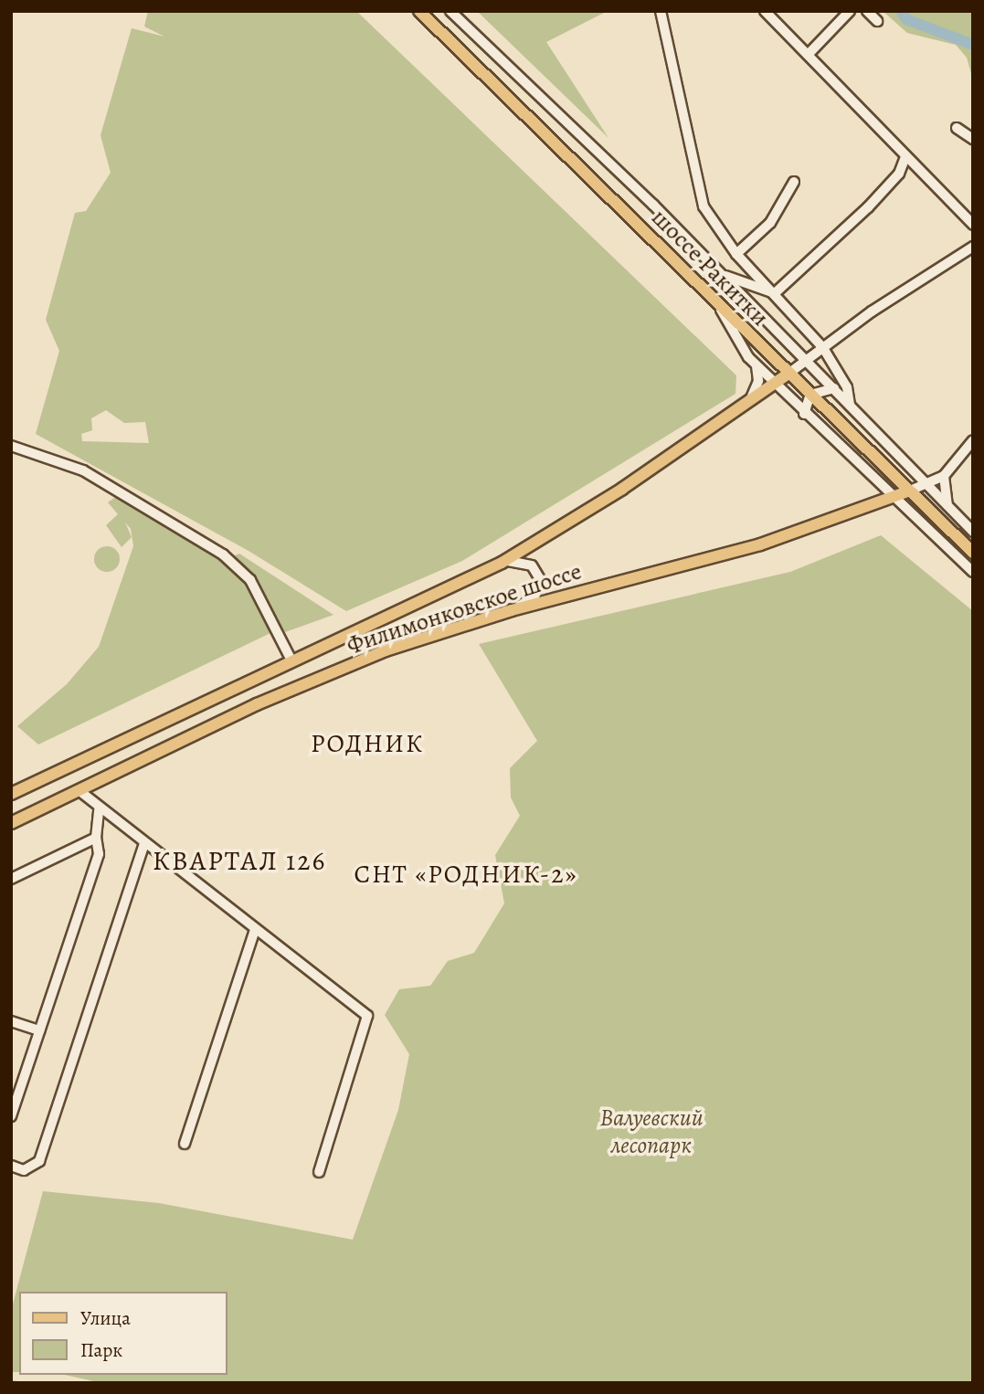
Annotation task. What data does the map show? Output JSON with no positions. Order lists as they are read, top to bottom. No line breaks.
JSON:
{"streets":{"main road":["шоссе Ракитки","Филимонковское шоссе"]},"crossings":[["шоссе Ракитки","Филимонковское шоссе"]],"districts":["РОДНИК","КВАРТАЛ 126","СНТ «РОДНИК-2»"],"parks":["Валуевский лесопарк"],"legend":["Улица","Парк"]}
